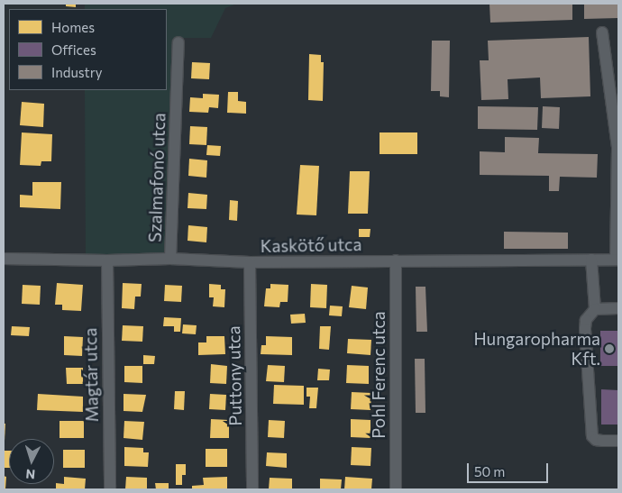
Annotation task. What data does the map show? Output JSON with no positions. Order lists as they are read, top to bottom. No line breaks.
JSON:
{"streets":{"street":["Szalmafonó utca","Kaskötő utca","Magtár utca","Pohl Ferenc utca","Puttony utca"]},"crossings":[["Szalmafonó utca","Kaskötő utca"],["Kaskötő utca","Magtár utca"],["Kaskötő utca","Pohl Ferenc utca"],["Kaskötő utca","Puttony utca"]],"places":["Hungaropharma Kft."],"legend":["Homes","Offices","Industry"],"scale_bar":"50 m","north":"bottom"}
